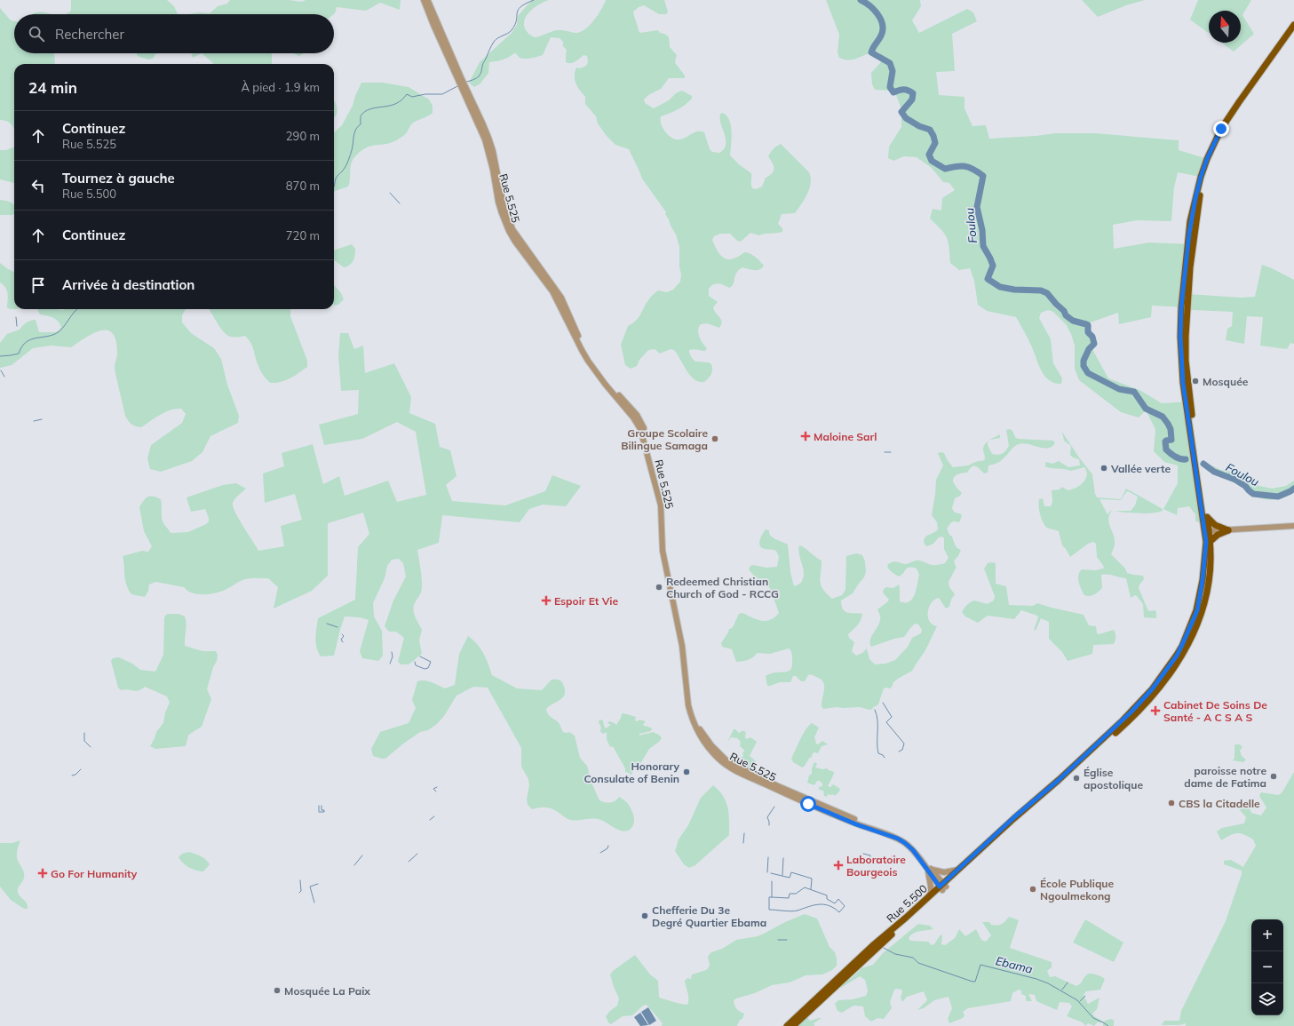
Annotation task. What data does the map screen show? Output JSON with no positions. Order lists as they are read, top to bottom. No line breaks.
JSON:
{"streets":{"main road":["Rue 5.500"],"street":["Rue 5.525"]},"crossings":[["Rue 5.525","Rue 5.500"]],"water":["Foulou","Ebama"],"places":{"other":["Mosquée","Groupe Scolaire Bilingue Samaga","Vallée verte","Redeemed Christian Church of God - RCCG","Honorary Consulate of Benin","paroisse notre dame de Fatima","Église apostolique","CBS la Citadelle","École Publique Ngoulmekong","Chefferie Du 3e Degré Quartier Ebama","Mosquée La Paix"],"health":["Maloine Sarl","Espoir Et Vie","Cabinet De Soins De Santé - A C S A S","Laboratoire Bourgeois","Go For Humanity"]},"north":"top","page":{"search":"Rechercher","heading":["24 min","À pied · 1.9 km"],"list":[["Continuez","Rue 5.525","290 m"],["Tournez à gauche","Rue 5.500","870 m"],["Continuez","720 m"],"Arrivée à destination"],"map_buttons":["+","−"]}}
